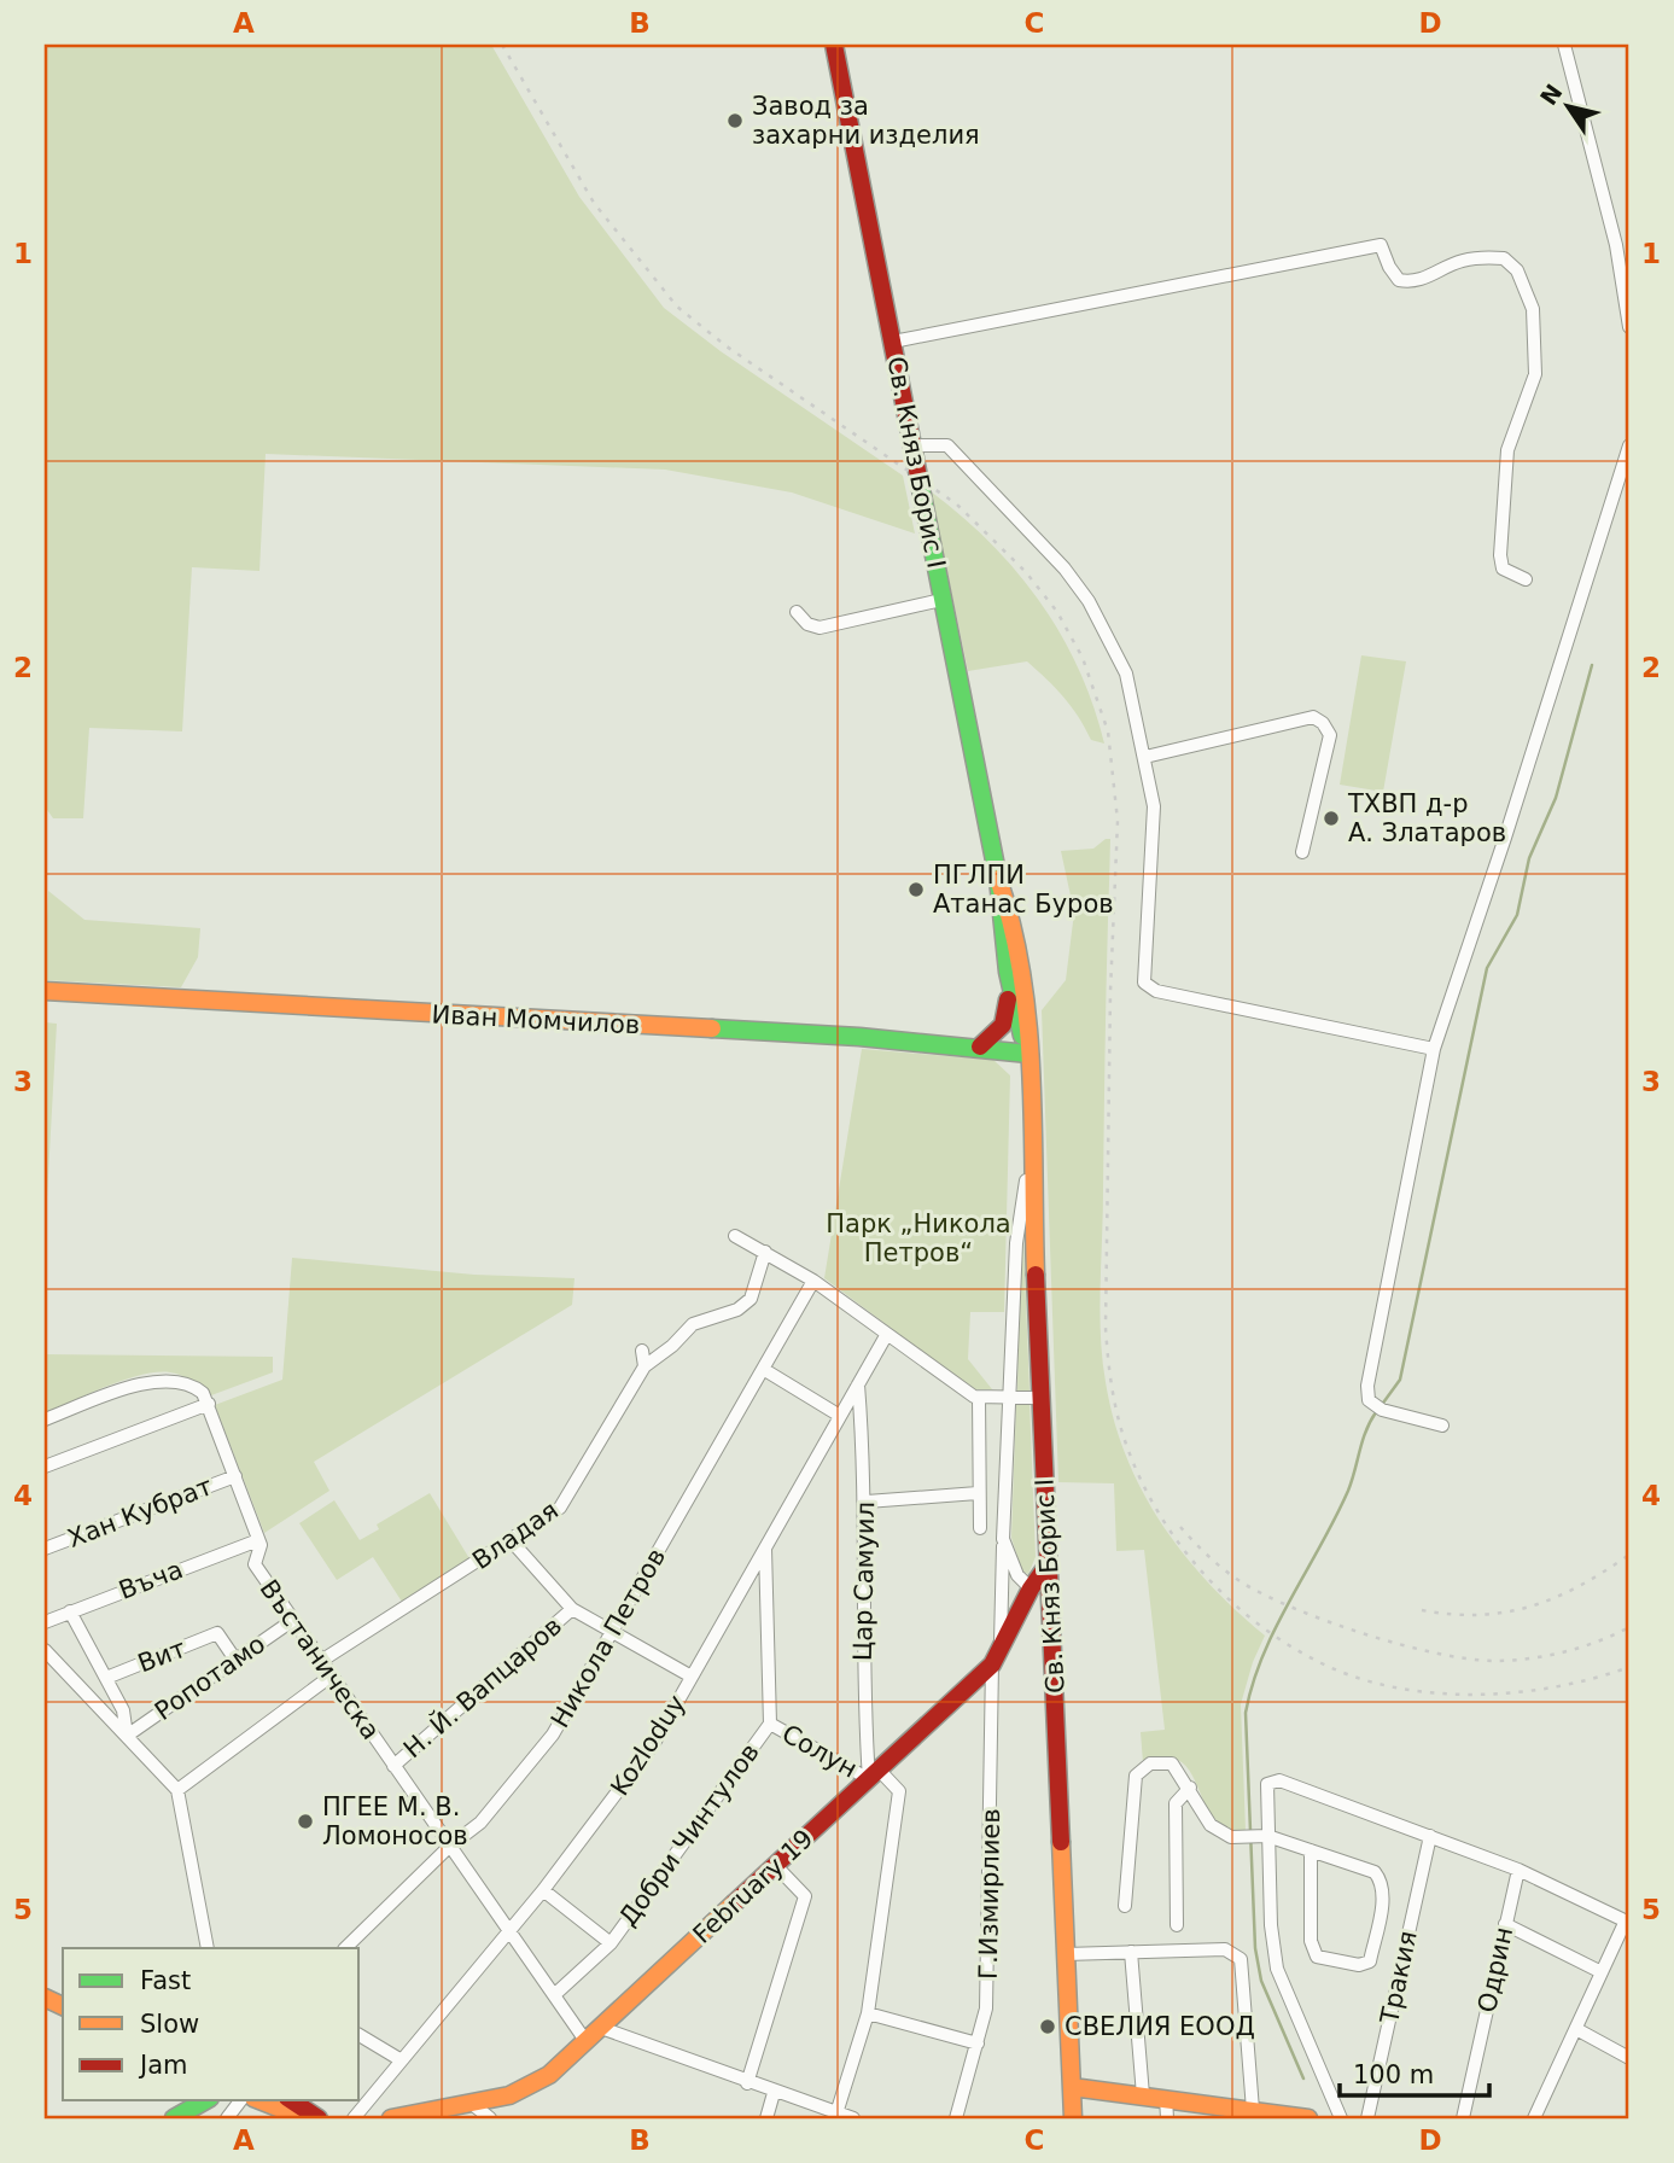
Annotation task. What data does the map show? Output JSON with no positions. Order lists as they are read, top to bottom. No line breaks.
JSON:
{"streets":{"street":["Св. Княз Борис I","Иван Момчилов","Хан Кубрат","Владая","Въча","Цар Самуил","Никола Петров","Вит","Въстаническа","Ропотамо","Н. Й. Вапцаров","Kozloduy","Солун","Добри Чинтулов","February 19","Г.Измирлиев","Одрин","Тракия"]},"crossings":[["Св. Княз Борис I","Иван Момчилов"],["Св. Княз Борис I","February 19"],["Хан Кубрат","Въстаническа"],["Владая","Въстаническа"],["Въча","Въстаническа"],["Цар Самуил","Kozloduy"],["Цар Самуил","Солун"],["Цар Самуил","February 19"],["Никола Петров","Въстаническа"],["Вит","Ропотамо"],["Въстаническа","Ропотамо"],["Въстаническа","Н. Й. Вапцаров"],["Въстаническа","Kozloduy"],["Въстаническа","Добри Чинтулов"],["Въстаническа","February 19"],["Kozloduy","Добри Чинтулов"],["Солун","Добри Чинтулов"],["Солун","February 19"],["February 19","Г.Измирлиев"]],"parks":["Парк „Никола Петров“"],"places":["Завод за захарни изделия","ТХВП д-р А. Златаров","ПГЛПИ Атанас Буров","ПГЕЕ М. В. Ломоносов","СВЕЛИЯ ЕООД"],"legend":["Fast","Slow","Jam"],"scale_bar":"100 m","north":"top left","grid":{"columns":["A","B","C","D"],"rows":["1","2","3","4","5"]}}
